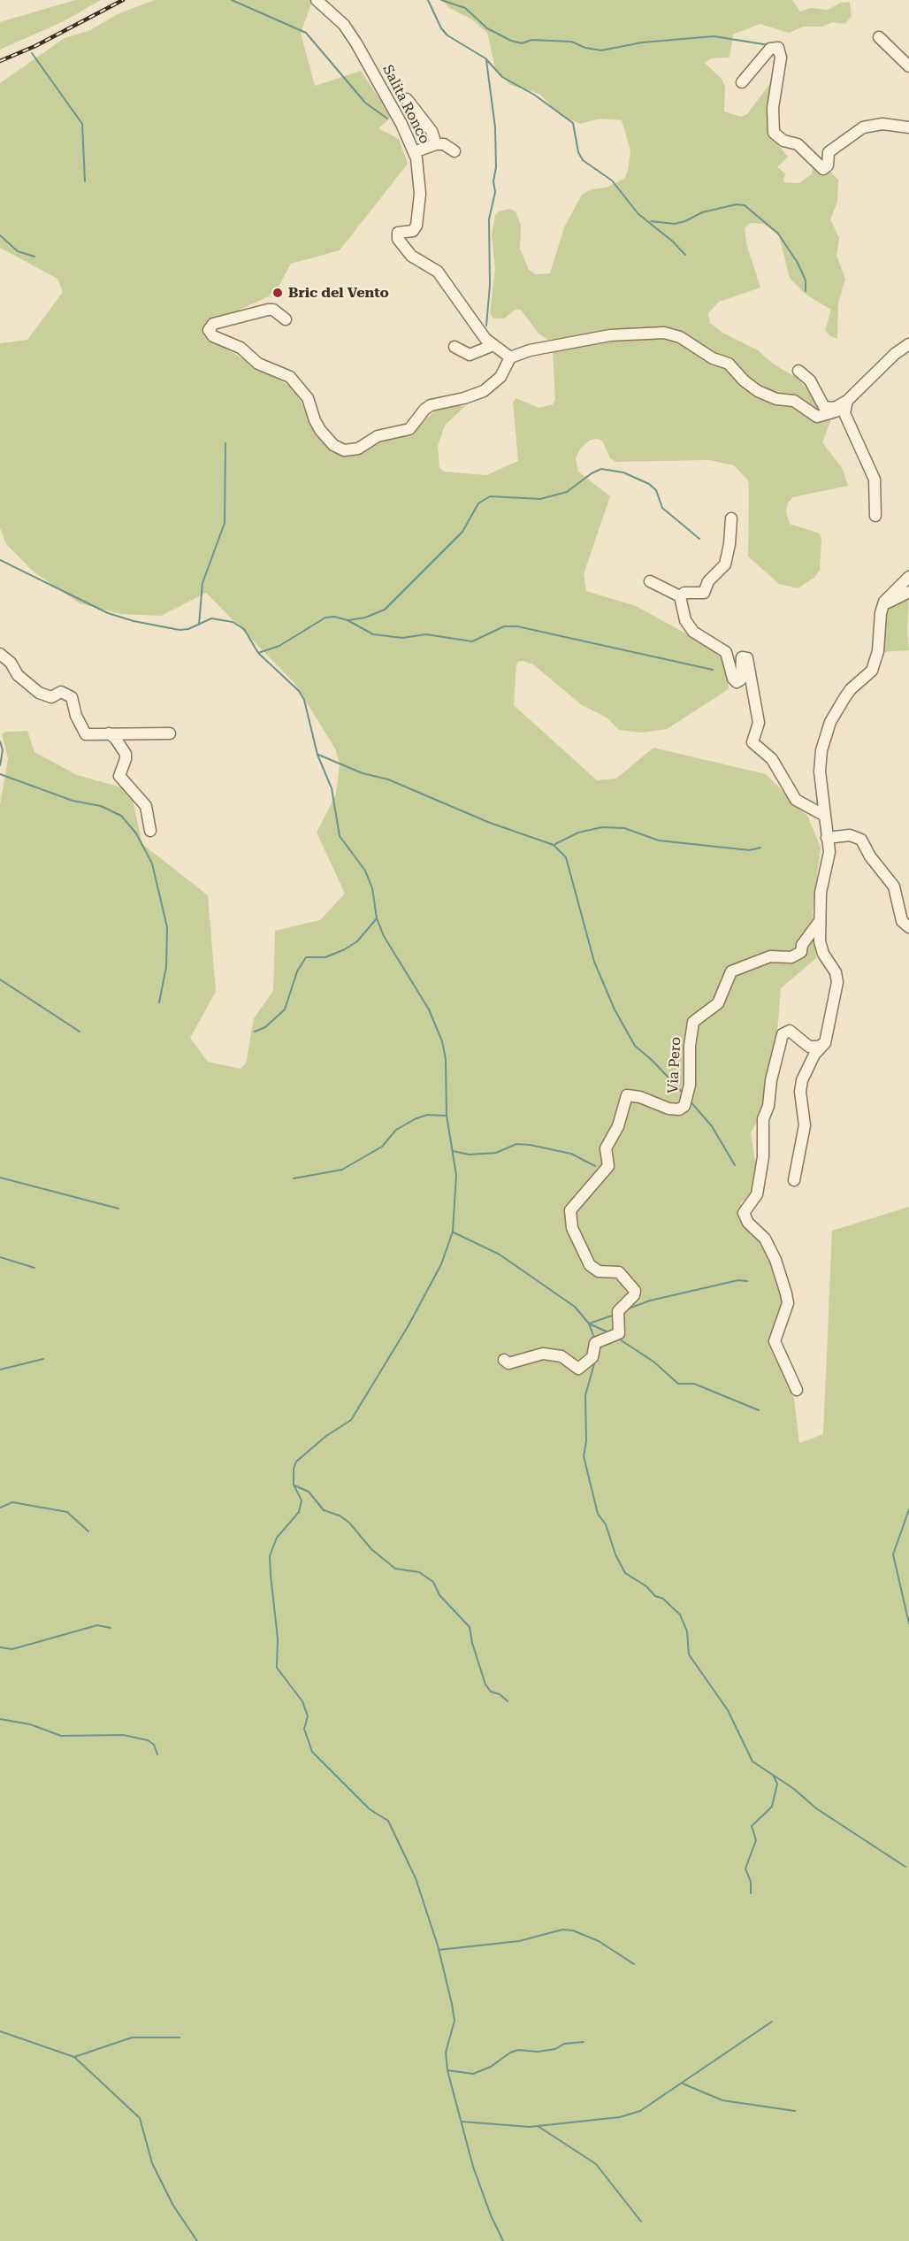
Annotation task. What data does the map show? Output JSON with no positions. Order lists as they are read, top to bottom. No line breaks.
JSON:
{"streets":{"street":["Salita Ronco","Via Pero"]},"places":["Bric del Vento"]}
